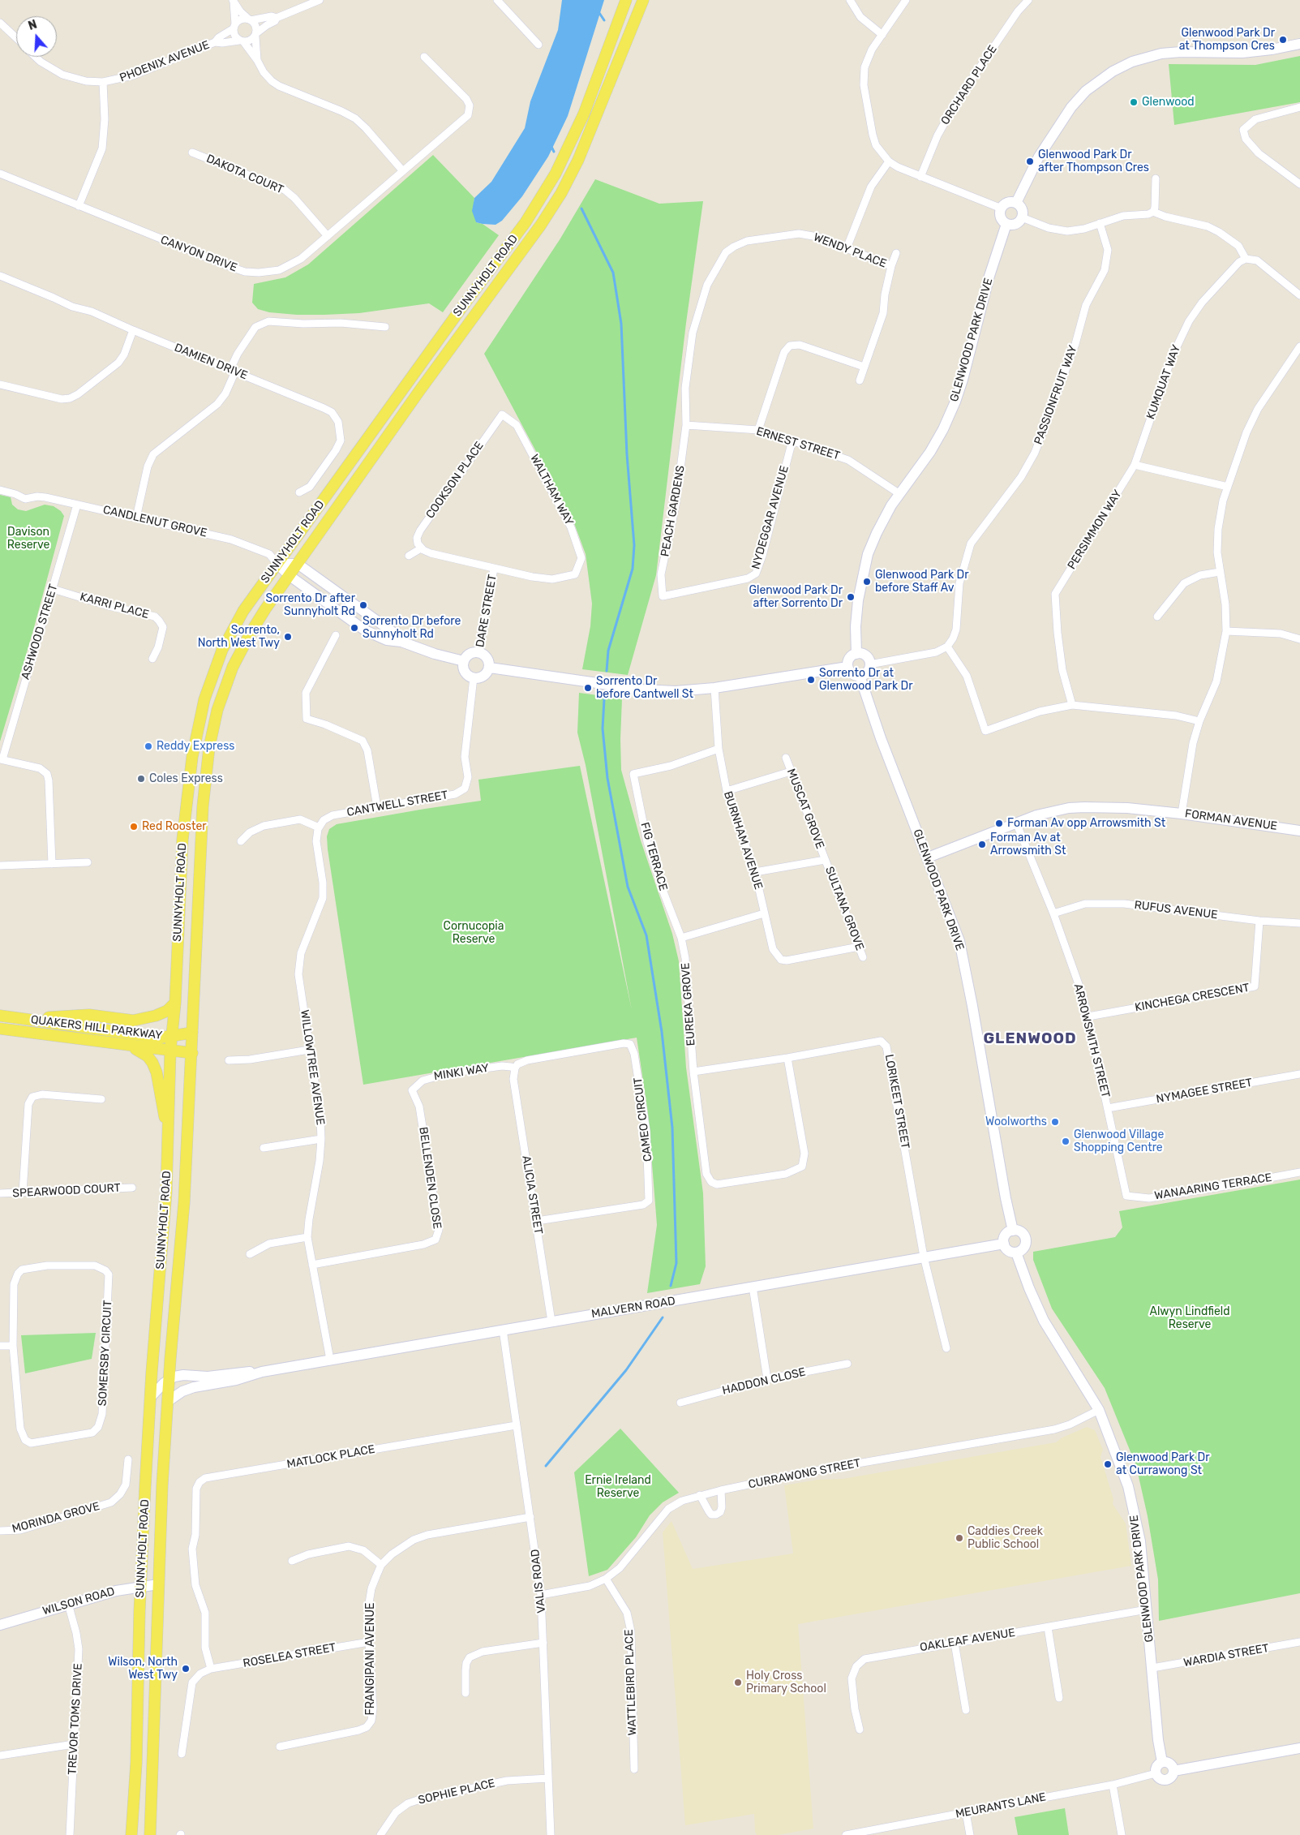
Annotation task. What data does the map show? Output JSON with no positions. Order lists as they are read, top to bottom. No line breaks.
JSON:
{"streets":{"main road":["SUNNYHOLT ROAD","QUAKERS HILL PARKWAY"],"street":["PHOENIX AVENUE","ORCHARD PLACE","DAKOTA COURT","WENDY PLACE","CANYON DRIVE","GLENWOOD PARK DRIVE","DAMIEN DRIVE","KUMQUAT WAY","PASSIONFRUIT WAY","ERNEST STREET","COOKSON PLACE","WALTHAM WAY","PEACH GARDENS","NYDEGGAR AVENUE","CANDLENUT GROVE","PERSIMMON WAY","KARRI PLACE","DARE STREET","ASHWOOD STREET","CANTWELL STREET","MUSCAT GROVE","FORMAN AVENUE","BURNHAM AVENUE","FIG TERRACE","SULTANA GROVE","RUFUS AVENUE","KINCHEGA CRESCENT","EUREKA GROVE","ARROWSMITH STREET","WILLOWTREE AVENUE","MINKI WAY","NYMAGEE STREET","LORIKEET STREET","CAMEO CIRCUIT","BELLENDEN CLOSE","WANAARING TERRACE","SPEARWOOD COURT","ALICIA STREET","MALVERN ROAD","SOMERSBY CIRCUIT","HADDON CLOSE","MATLOCK PLACE","CURRAWONG STREET","MORINDA GROVE","VALIS ROAD","WILSON ROAD","OAKLEAF AVENUE","ROSELEA STREET","WARDIA STREET","FRANGIPANI AVENUE","WATTLEBIRD PLACE","TREVOR TOMS DRIVE","SOPHIE PLACE","MEURANTS LANE"]},"crossings":[["DAKOTA COURT","CANYON DRIVE"],["WENDY PLACE","PEACH GARDENS"],["SUNNYHOLT ROAD","CANDLENUT GROVE"],["SUNNYHOLT ROAD","QUAKERS HILL PARKWAY"],["SUNNYHOLT ROAD","MALVERN ROAD"],["SUNNYHOLT ROAD","WILSON ROAD"],["GLENWOOD PARK DRIVE","ERNEST STREET"],["GLENWOOD PARK DRIVE","FORMAN AVENUE"],["GLENWOOD PARK DRIVE","MALVERN ROAD"],["GLENWOOD PARK DRIVE","CURRAWONG STREET"],["GLENWOOD PARK DRIVE","OAKLEAF AVENUE"],["GLENWOOD PARK DRIVE","WARDIA STREET"],["GLENWOOD PARK DRIVE","MEURANTS LANE"],["KUMQUAT WAY","PERSIMMON WAY"],["ERNEST STREET","PEACH GARDENS"],["ERNEST STREET","NYDEGGAR AVENUE"],["COOKSON PLACE","WALTHAM WAY"],["WALTHAM WAY","DARE STREET"],["PEACH GARDENS","NYDEGGAR AVENUE"],["CANDLENUT GROVE","ASHWOOD STREET"],["KARRI PLACE","ASHWOOD STREET"],["DARE STREET","CANTWELL STREET"],["CANTWELL STREET","WILLOWTREE AVENUE"],["MUSCAT GROVE","SULTANA GROVE"],["FORMAN AVENUE","ARROWSMITH STREET"],["BURNHAM AVENUE","FIG TERRACE"],["BURNHAM AVENUE","SULTANA GROVE"],["FIG TERRACE","EUREKA GROVE"],["RUFUS AVENUE","KINCHEGA CRESCENT"],["RUFUS AVENUE","ARROWSMITH STREET"],["KINCHEGA CRESCENT","ARROWSMITH STREET"],["EUREKA GROVE","LORIKEET STREET"],["ARROWSMITH STREET","NYMAGEE STREET"],["ARROWSMITH STREET","WANAARING TERRACE"],["WILLOWTREE AVENUE","BELLENDEN CLOSE"],["WILLOWTREE AVENUE","MALVERN ROAD"],["MINKI WAY","CAMEO CIRCUIT"],["MINKI WAY","BELLENDEN CLOSE"],["MINKI WAY","ALICIA STREET"],["LORIKEET STREET","MALVERN ROAD"],["CAMEO CIRCUIT","ALICIA STREET"],["ALICIA STREET","MALVERN ROAD"],["MALVERN ROAD","VALIS ROAD"],["MATLOCK PLACE","VALIS ROAD"],["MATLOCK PLACE","ROSELEA STREET"],["CURRAWONG STREET","VALIS ROAD"],["CURRAWONG STREET","WATTLEBIRD PLACE"],["VALIS ROAD","FRANGIPANI AVENUE"],["VALIS ROAD","SOPHIE PLACE"],["WILSON ROAD","TREVOR TOMS DRIVE"],["ROSELEA STREET","FRANGIPANI AVENUE"]],"districts":["GLENWOOD"],"parks":["Davison Reserve","Cornucopia Reserve","Alwyn Lindfield Reserve","Ernie Ireland Reserve"],"places":["Glenwood Park Dr at Thompson Cres","Glenwood","Glenwood Park Dr after Thompson Cres","Glenwood Park Dr before Staff Av","Glenwood Park Dr after Sorrento Dr","Sorrento Dr after Sunnyholt Rd","Sorrento Dr before Sunnyholt Rd","Sorrento, North West Twy","Sorrento Dr at Glenwood Park Dr","Sorrento Dr before Cantwell St","Reddy Express","Coles Express","Forman Av opp Arrowsmith St","Red Rooster","Forman Av at Arrowsmith St","Woolworths","Glenwood Village Shopping Centre","Glenwood Park Dr at Currawong St","Caddies Creek Public School","Wilson, North West Twy","Holy Cross Primary School"],"north":"top"}
